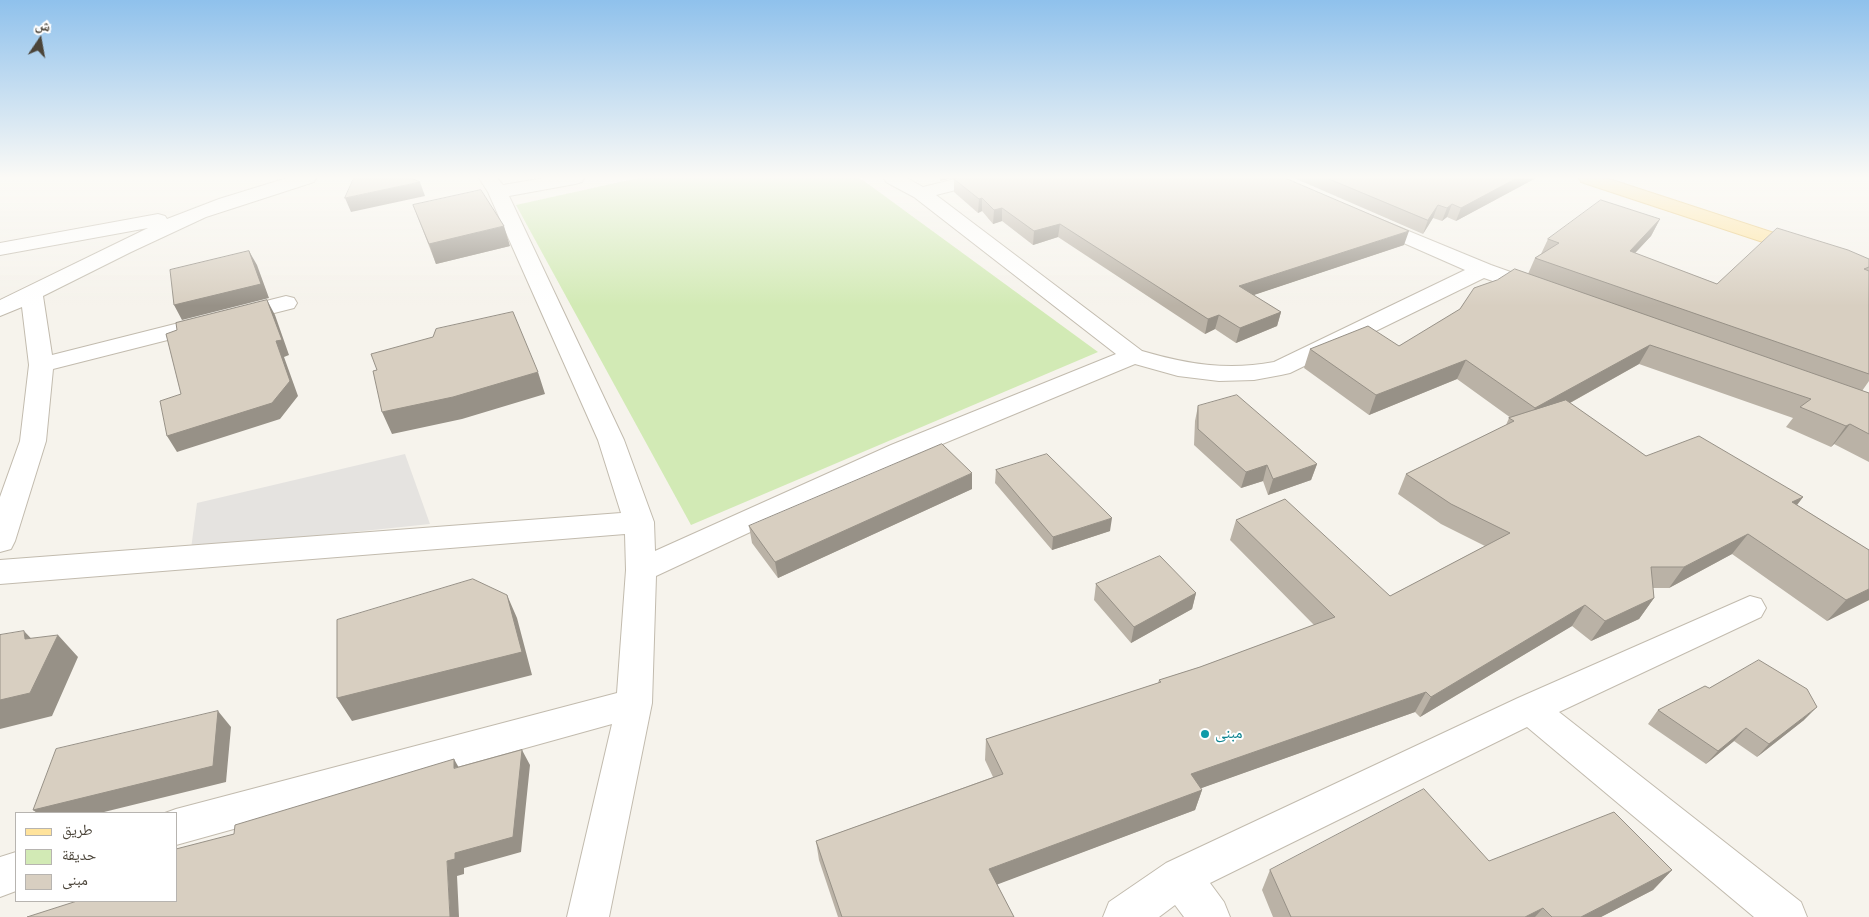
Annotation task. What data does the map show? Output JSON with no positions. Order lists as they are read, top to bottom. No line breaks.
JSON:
{"places":["مبنى"],"legend":["طريق","حديقة","مبنى"],"north":"top"}
